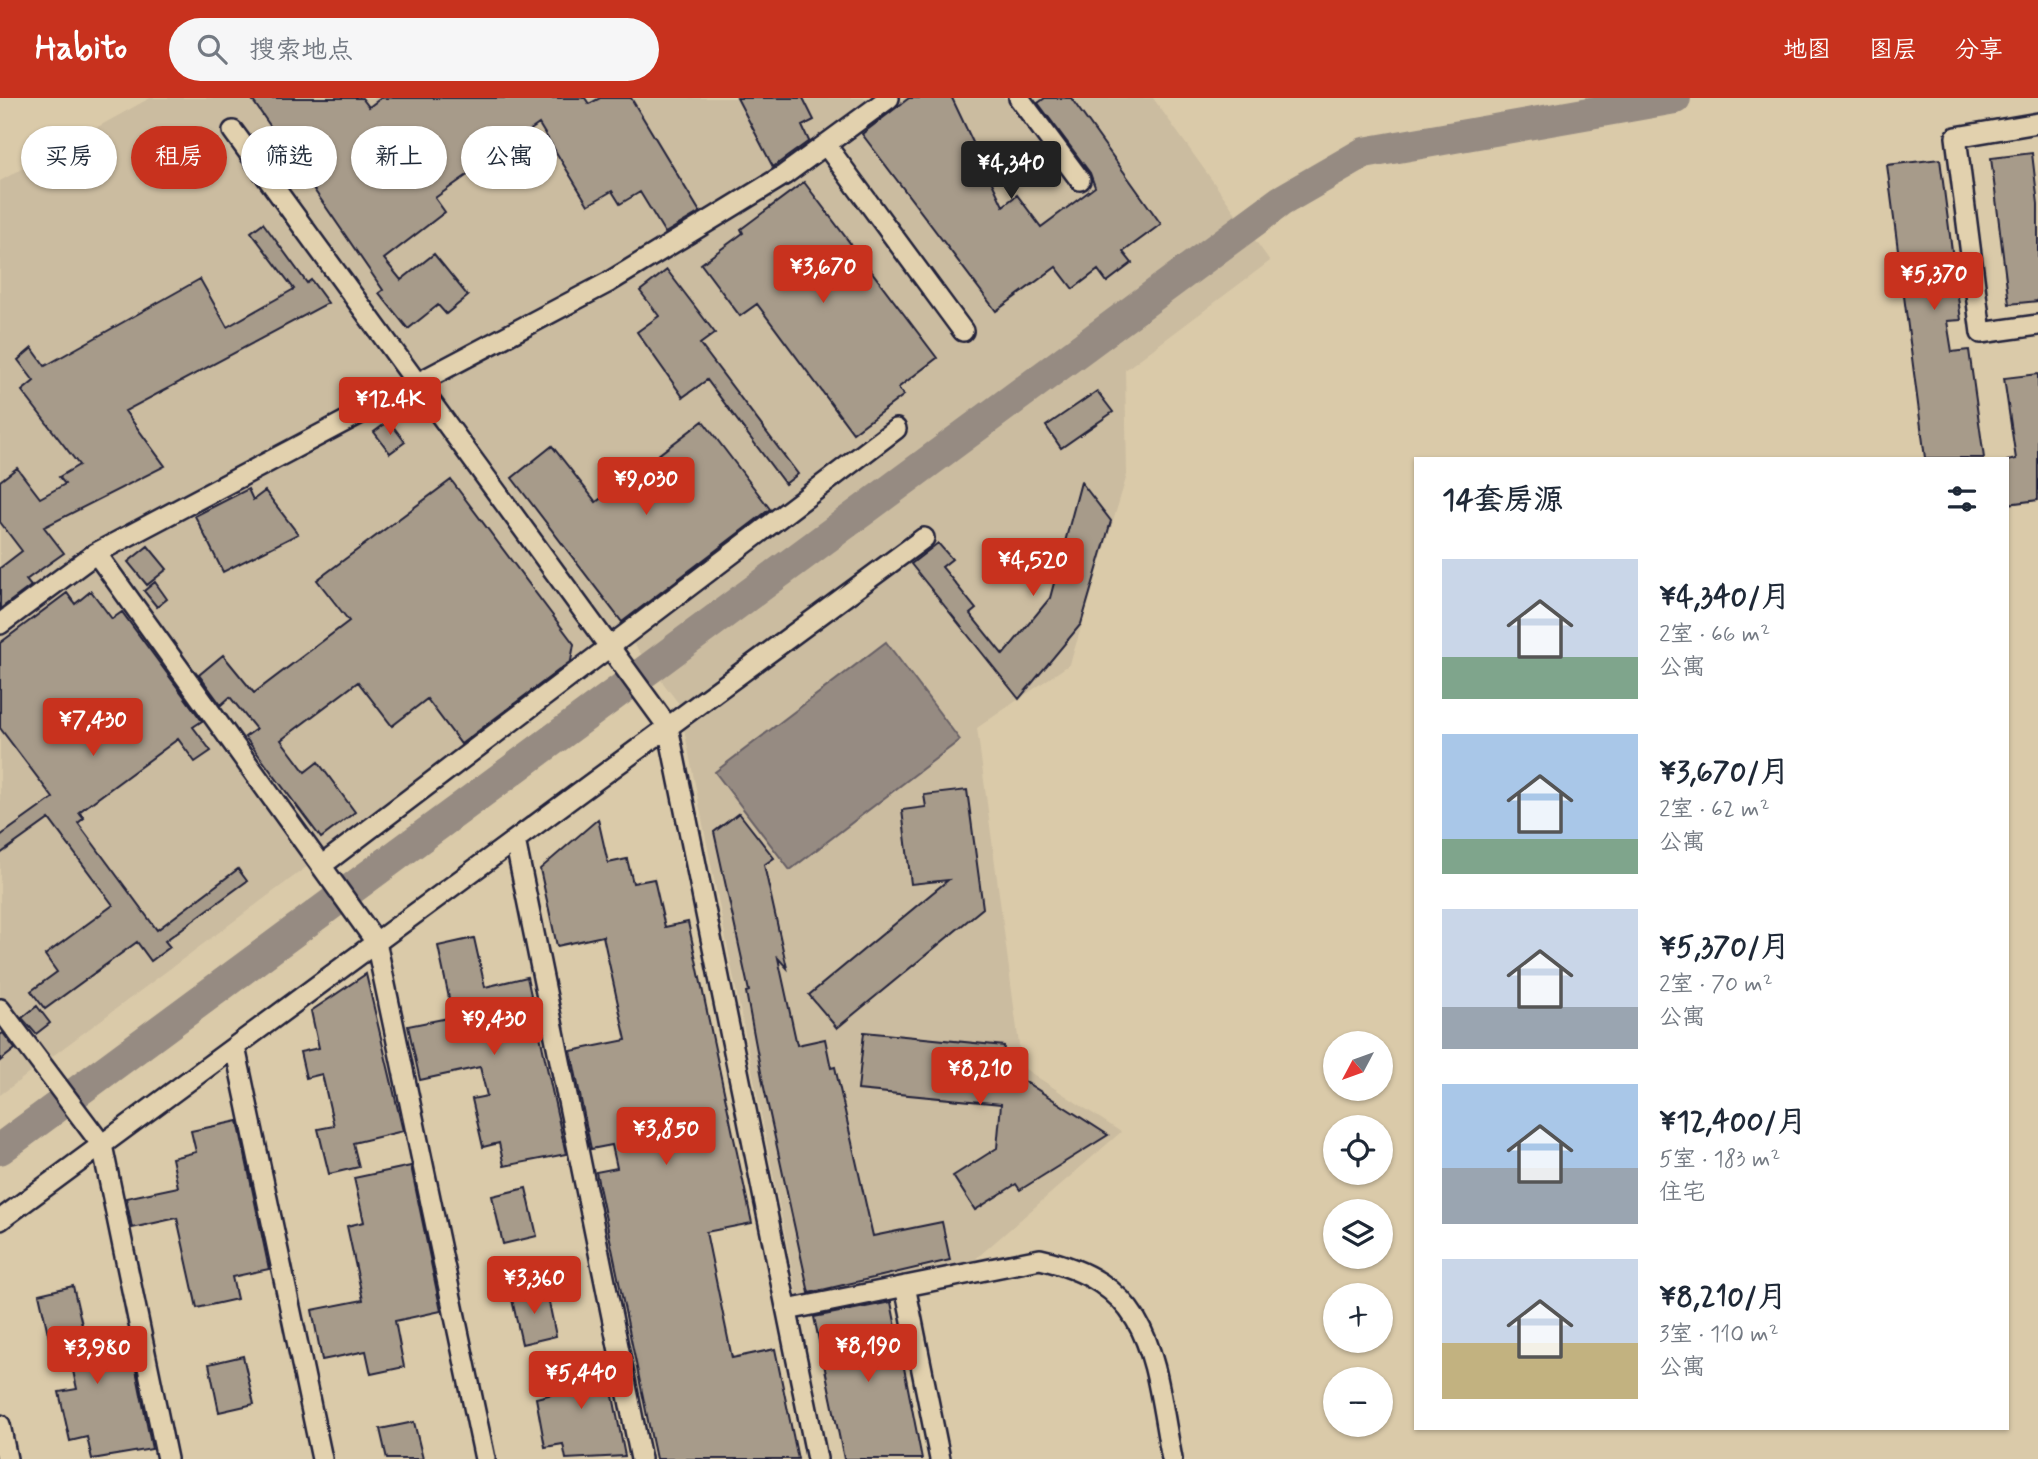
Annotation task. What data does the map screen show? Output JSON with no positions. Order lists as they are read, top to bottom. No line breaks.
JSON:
{"north":"bottom left","page":{"header":"Habito","search":"搜索地点","nav":["地图","图层","分享"],"chip":["买房","租房","筛选","新上","公寓"],"price":["¥4,340","¥3,670","¥5,370","¥12.4K","¥9,030","¥4,520","¥7,430","¥9,430","¥8,210","¥3,850","¥3,360","¥8,190","¥3,980","¥5,440"],"heading":"14套房源","list":[{"name":"¥4,340/月","note":"2室 · 66 m² · 公寓"},{"name":"¥3,670/月","note":"2室 · 62 m² · 公寓"},{"name":"¥5,370/月","note":"2室 · 70 m² · 公寓"},{"name":"¥12,400/月","note":"5室 · 183 m² · 住宅"},{"name":"¥8,210/月","note":"3室 · 110 m² · 公寓"}],"map_buttons":["+","−"]}}
